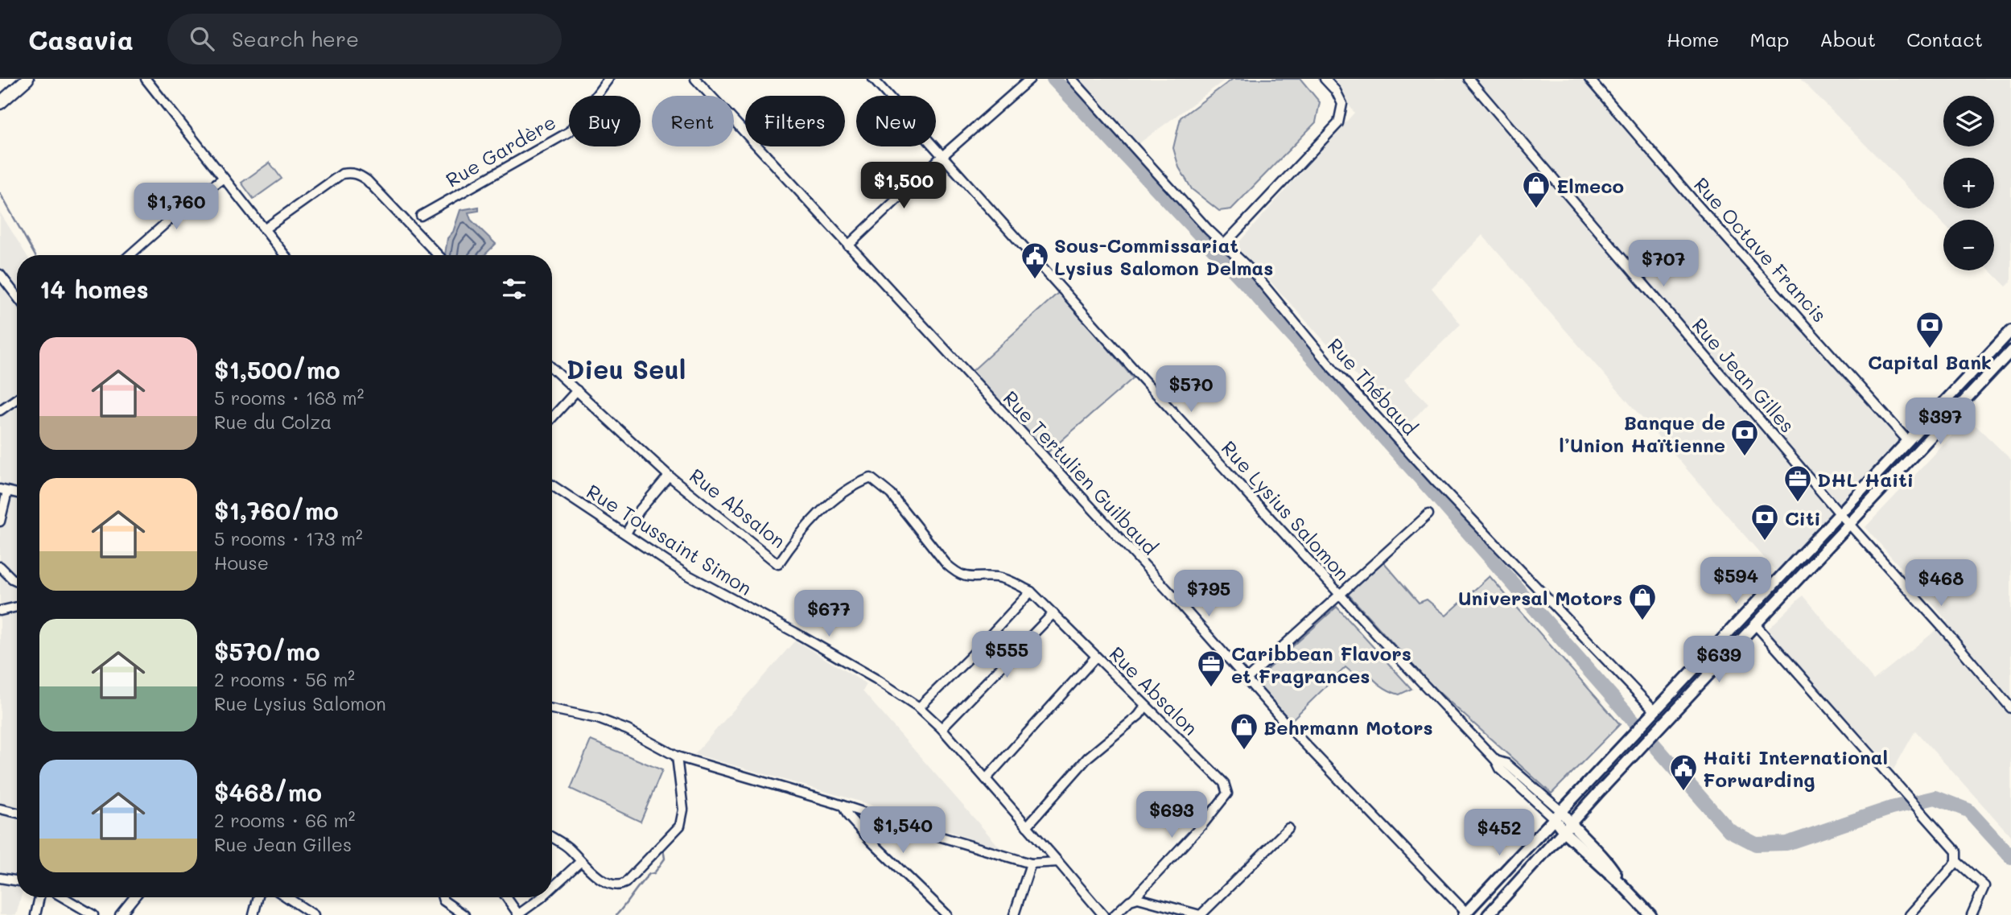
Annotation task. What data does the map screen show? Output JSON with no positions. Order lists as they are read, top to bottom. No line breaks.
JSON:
{"streets":{"street":["Rue Gardère","Rue Octave Francis","Rue Jean Gilles","Rue Thébaud","Rue Tertulien Guilbaud","Rue Absalon","Rue Lysius Salomon","Rue Toussaint Simon"]},"districts":["Dieu Seul"],"places":{"shop":["Elmeco","Universal Motors","Behrmann Motors"],"public building":["Sous-Commissariat Lysius Salomon Delmas","Haiti International Forwarding"],"bank":["Capital Bank","Banque de l’Union Haïtienne","Citi"],"office":["DHL Haiti","Caribbean Flavors et Fragrances"]},"page":{"header":"Casavia","search":"Search here","nav":["Home","Map","About","Contact"],"map_buttons":["+","−"],"chip":["Buy","Rent","Filters","New"],"price":["$1,500","$1,760","$707","$570","$397","$594","$468","$795","$677","$555","$639","$693","$1,540","$452"],"heading":"14 homes","list":[{"name":"$1,500/mo","note":"5 rooms · 168 m² · Rue du Colza"},{"name":"$1,760/mo","note":"5 rooms · 173 m² · House"},{"name":"$570/mo","note":"2 rooms · 56 m² · Rue Lysius Salomon"},{"name":"$468/mo","note":"2 rooms · 66 m² · Rue Jean Gilles"}]}}
